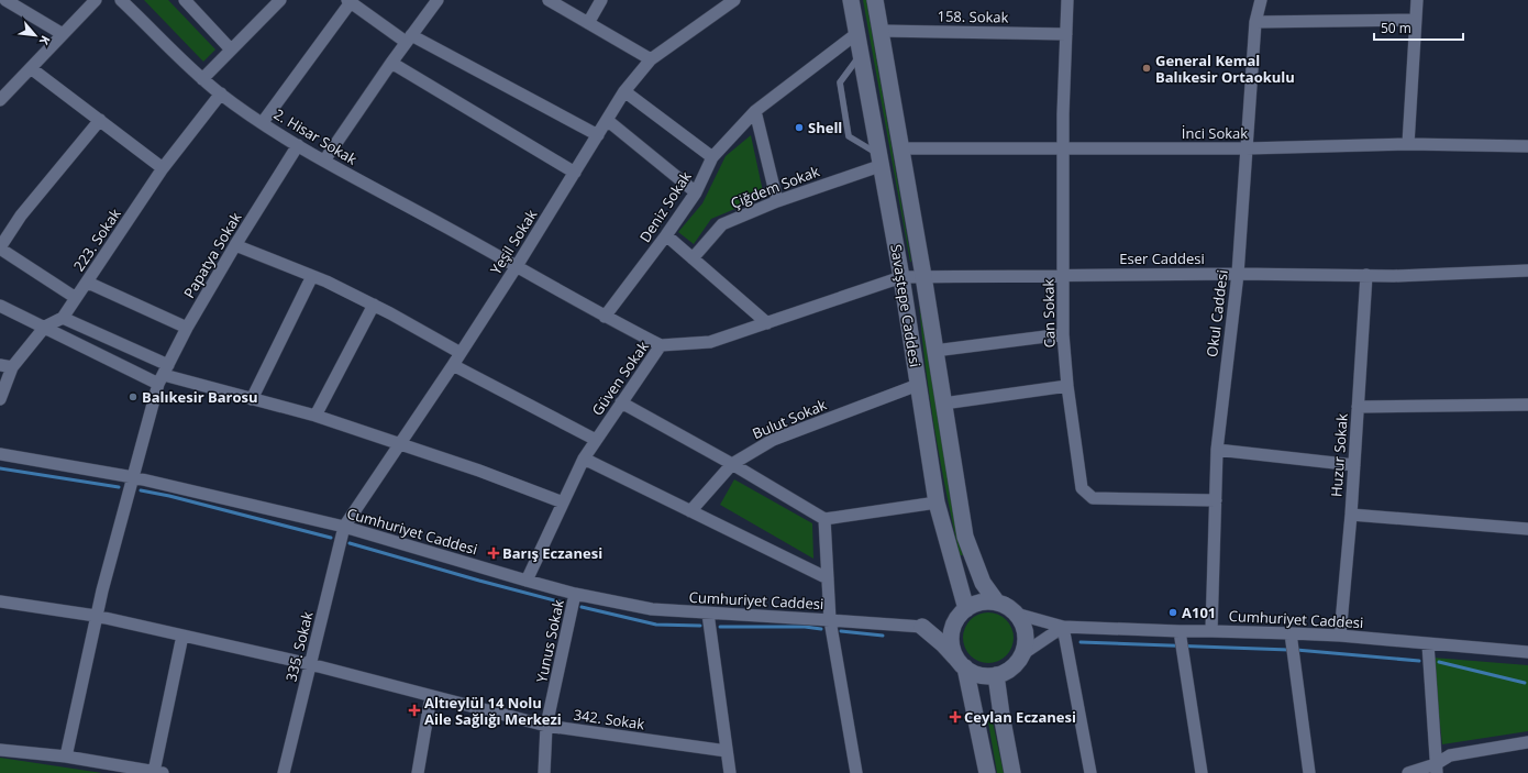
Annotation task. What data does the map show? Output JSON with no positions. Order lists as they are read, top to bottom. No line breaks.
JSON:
{"streets":{"main road":["Savaştepe Caddesi"],"street":["158. Sokak","İnci Sokak","2. Hisar Sokak","Çiğdem Sokak","Deniz Sokak","223. Sokak","Yeşil Sokak","Papatya Sokak","Eser Caddesi","Can Sokak","Okul Caddesi","Güven Sokak","Bulut Sokak","Huzur Sokak","Cumhuriyet Caddesi","Yunus Sokak","335. Sokak","342. Sokak"]},"crossings":[["158. Sokak","Savaştepe Caddesi"],["158. Sokak","Can Sokak"],["İnci Sokak","Savaştepe Caddesi"],["İnci Sokak","Can Sokak"],["İnci Sokak","Okul Caddesi"],["2. Hisar Sokak","Deniz Sokak"],["2. Hisar Sokak","223. Sokak"],["2. Hisar Sokak","Yeşil Sokak"],["2. Hisar Sokak","Papatya Sokak"],["2. Hisar Sokak","Güven Sokak"],["Çiğdem Sokak","Savaştepe Caddesi"],["Deniz Sokak","Savaştepe Caddesi"],["Yeşil Sokak","Cumhuriyet Caddesi"],["Yeşil Sokak","335. Sokak"],["Papatya Sokak","Cumhuriyet Caddesi"],["Papatya Sokak","342. Sokak"],["Eser Caddesi","Savaştepe Caddesi"],["Eser Caddesi","Can Sokak"],["Eser Caddesi","Okul Caddesi"],["Eser Caddesi","Güven Sokak"],["Eser Caddesi","Huzur Sokak"],["Savaştepe Caddesi","Güven Sokak"],["Savaştepe Caddesi","Bulut Sokak"],["Savaştepe Caddesi","Cumhuriyet Caddesi"],["Can Sokak","Okul Caddesi"],["Okul Caddesi","Cumhuriyet Caddesi"],["Güven Sokak","Cumhuriyet Caddesi"],["Huzur Sokak","Cumhuriyet Caddesi"],["Cumhuriyet Caddesi","Yunus Sokak"],["Cumhuriyet Caddesi","335. Sokak"],["Yunus Sokak","342. Sokak"],["335. Sokak","342. Sokak"]],"places":{"other":["General Kemal Balıkesir Ortaokulu","Shell","Balıkesir Barosu","A101"],"health":["Barış Eczanesi","Altıeylül 14 Nolu Aile Sağlığı Merkezi","Ceylan Eczanesi"]},"scale_bar":"50 m","north":"bottom right"}
